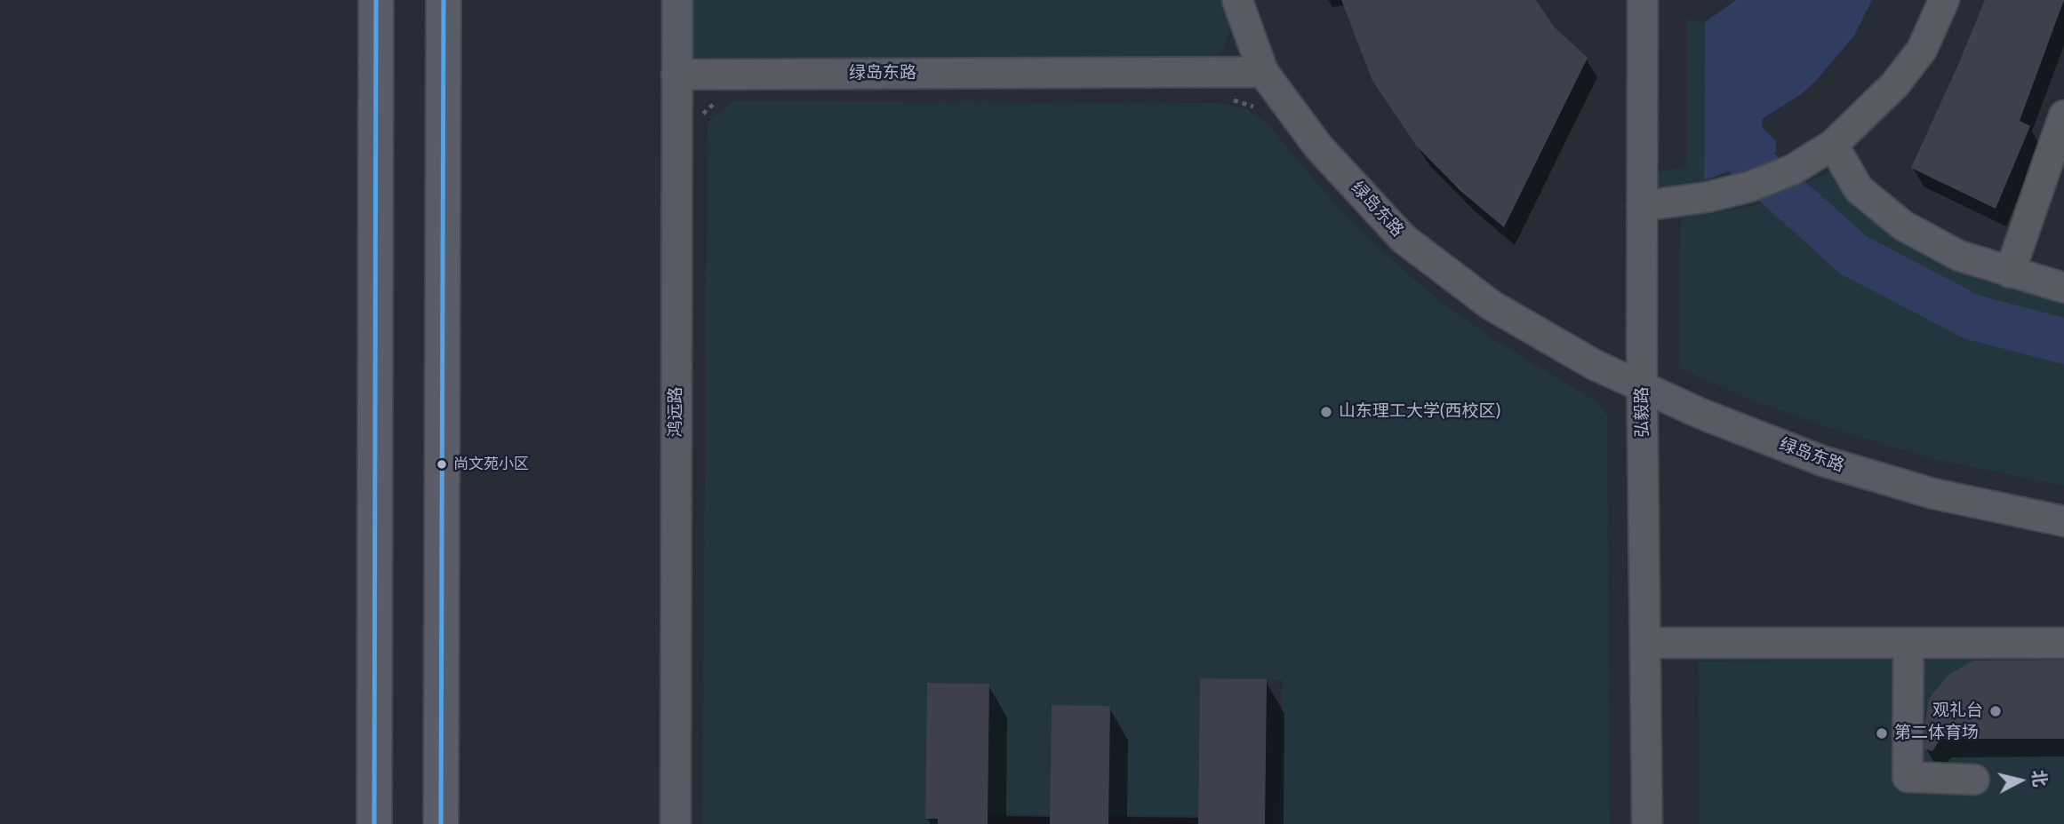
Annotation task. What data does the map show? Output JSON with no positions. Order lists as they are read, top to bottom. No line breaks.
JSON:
{"streets":{"street":["绿岛东路","鸿远路","弘毅路"]},"crossings":[["绿岛东路","鸿远路"],["绿岛东路","弘毅路"]],"places":["山东理工大学(西校区)","尚文苑小区","观礼台","第二体育场"],"north":"right"}
